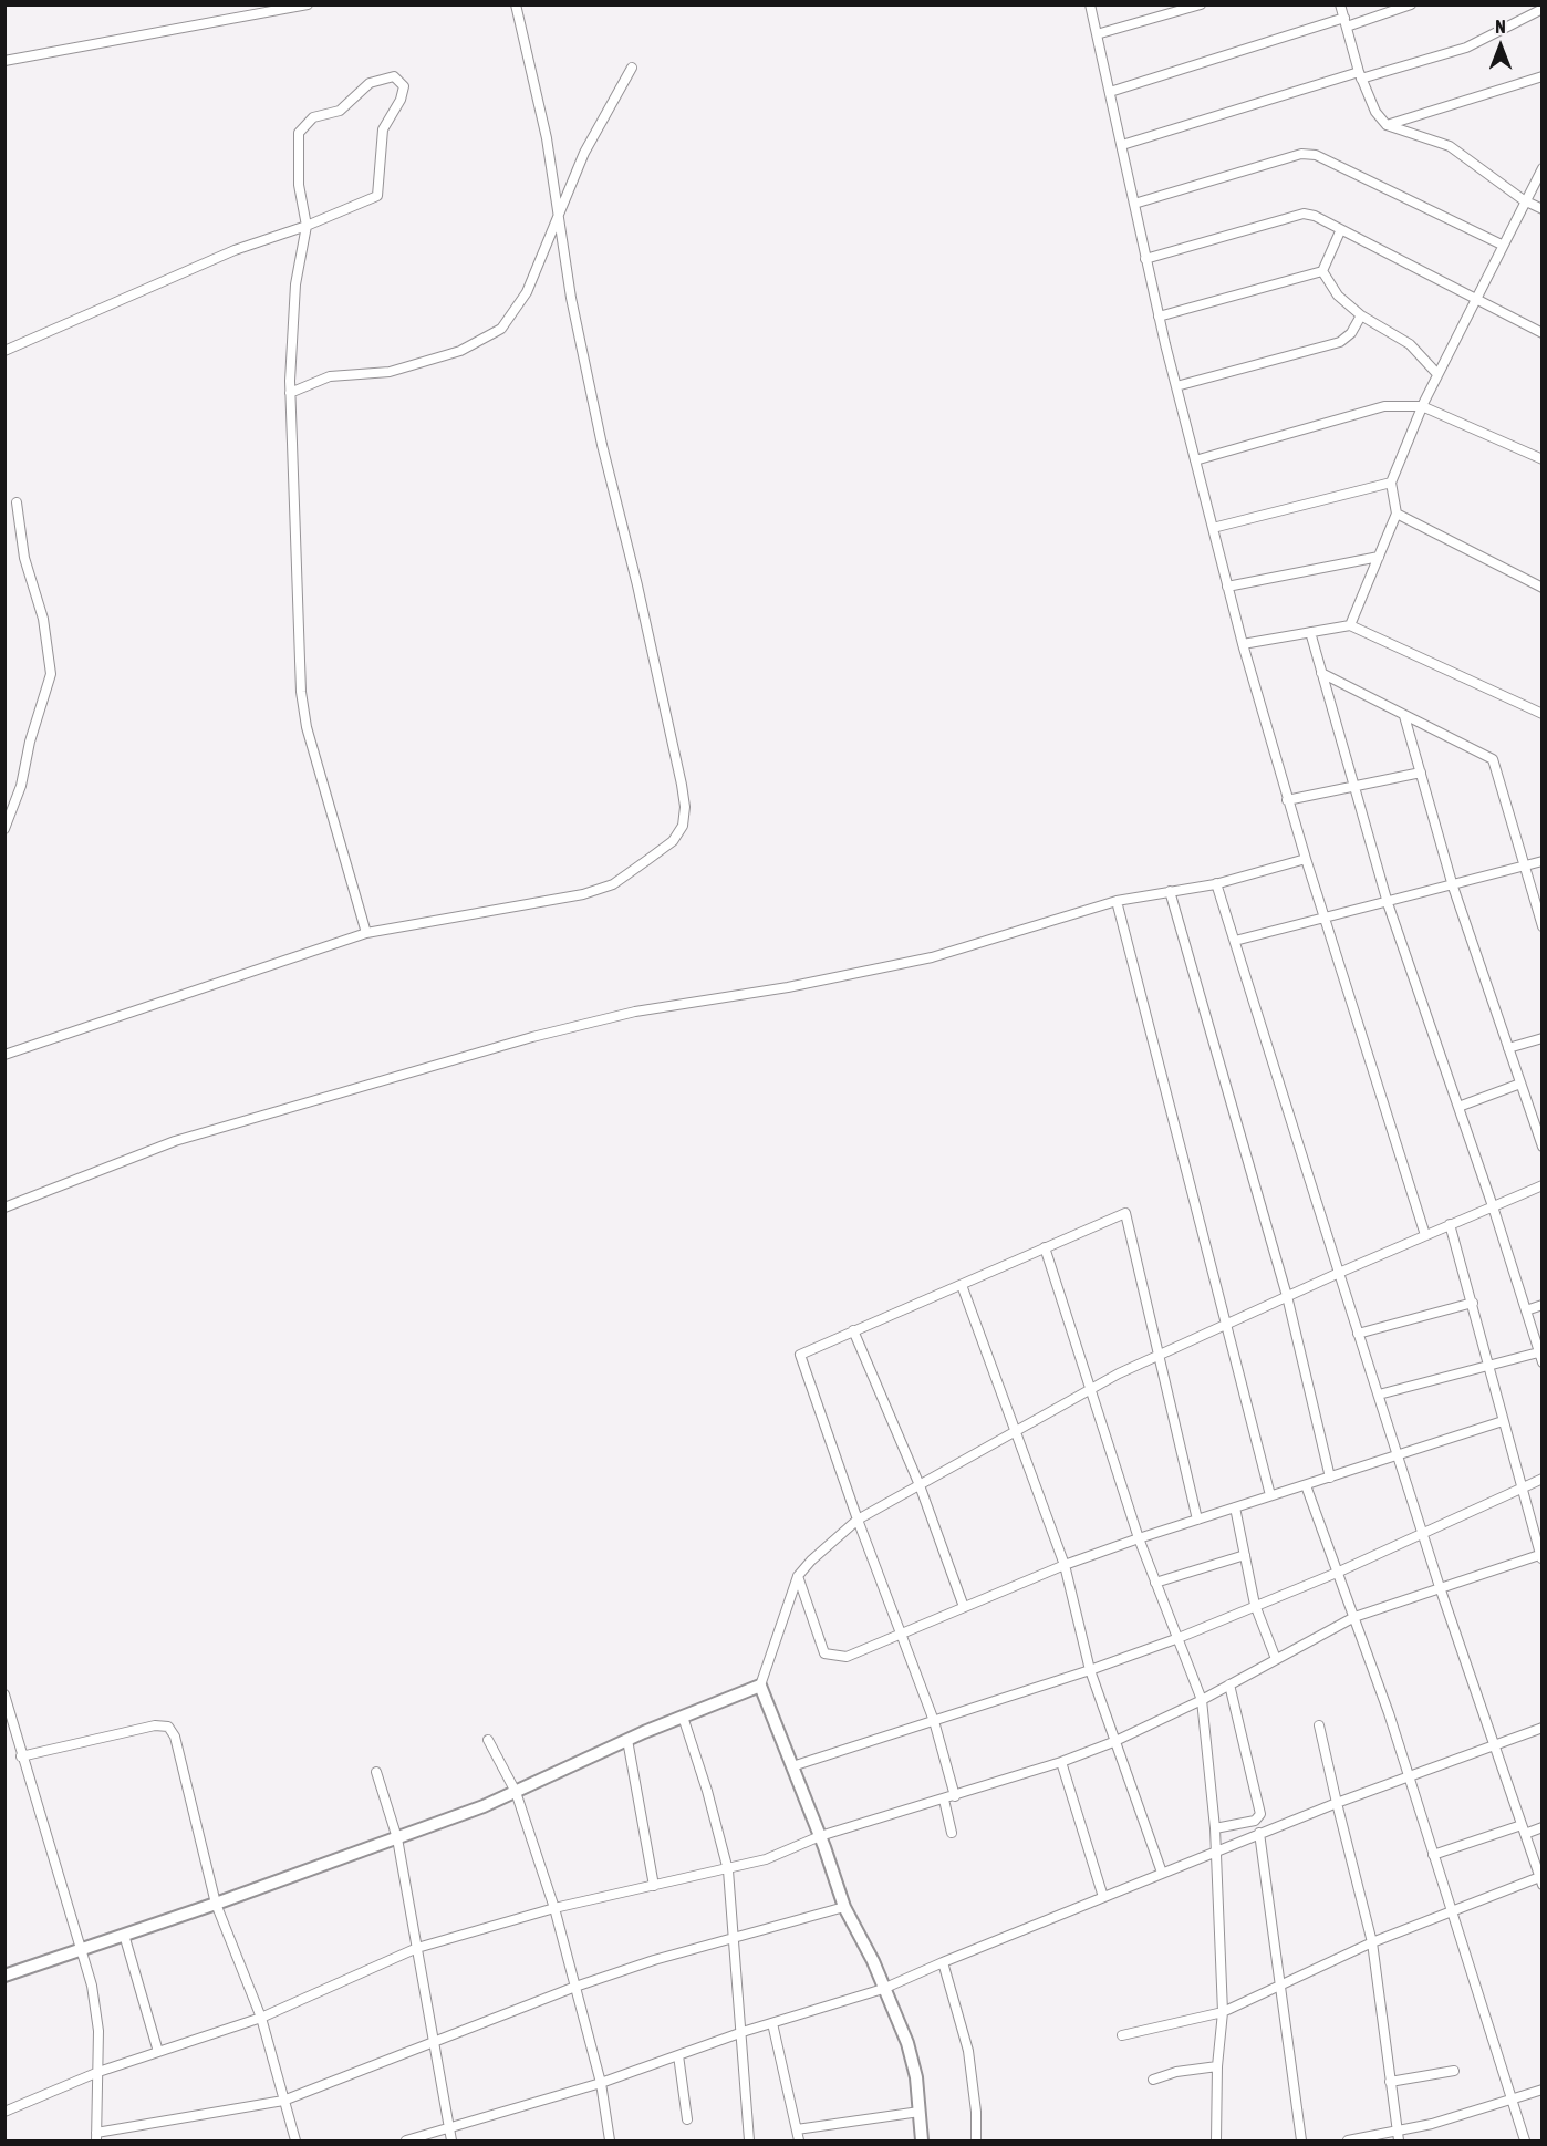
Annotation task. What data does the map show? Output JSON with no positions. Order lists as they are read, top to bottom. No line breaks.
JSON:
{"north":"top"}
